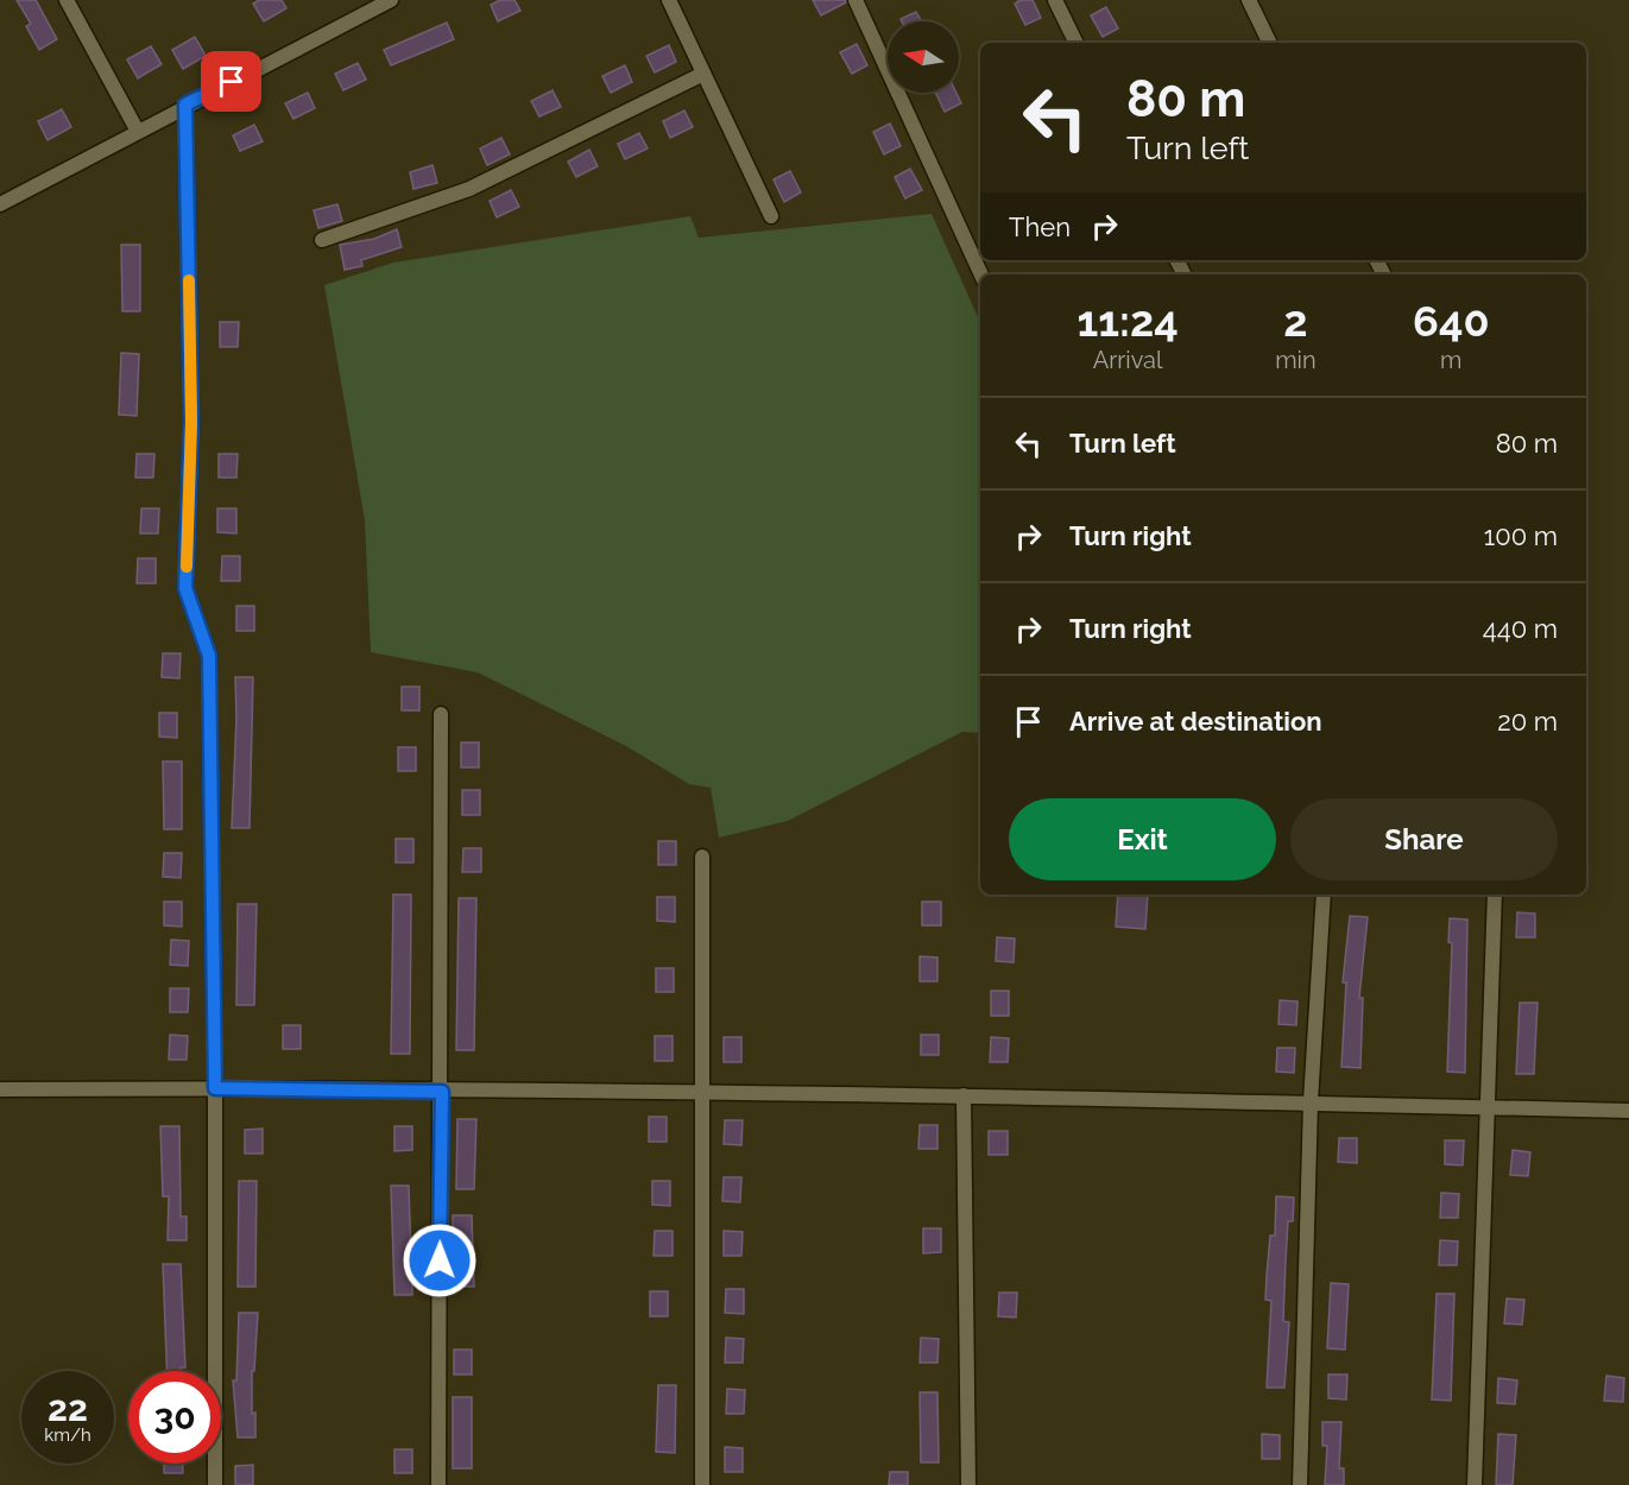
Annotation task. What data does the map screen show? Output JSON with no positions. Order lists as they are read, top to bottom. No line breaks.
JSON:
{"north":"left","page":{"turn":["80 m","Turn left"],"then":"Then","eta":["11:24","Arrival","2","min","640","m"],"list":[{"name":"Turn left","value":"80 m"},{"name":"Turn right","value":"100 m"},{"name":"Turn right","value":"440 m"},{"name":"Arrive at destination","value":"20 m"}],"buttons":["Exit","Share"],"speed":"22 km/h","limit":"30"}}
